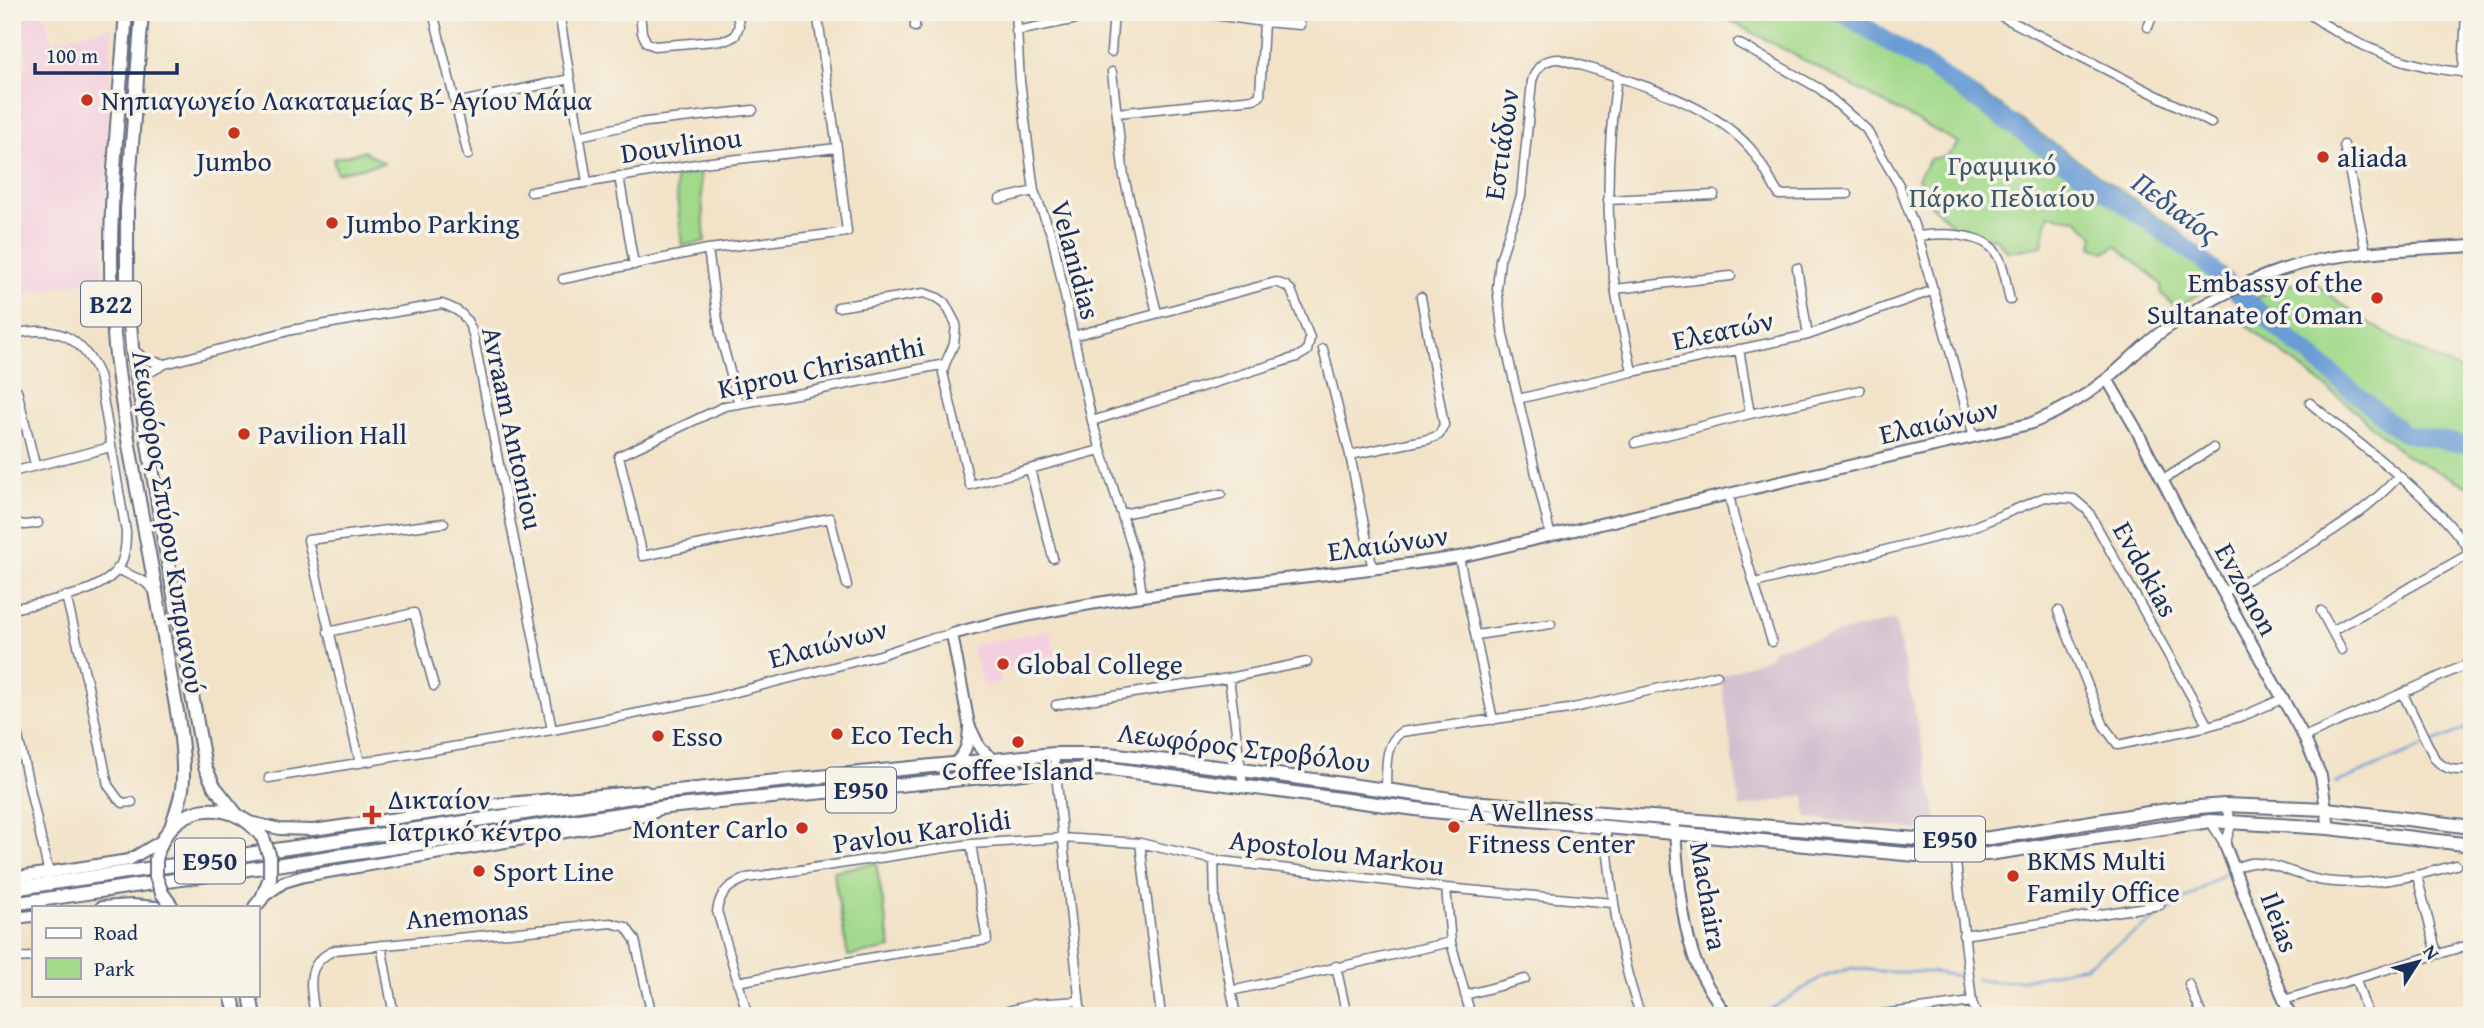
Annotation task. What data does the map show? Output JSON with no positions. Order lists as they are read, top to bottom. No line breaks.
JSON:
{"streets":{"main road":["B22","Ελαιώνων","Λεωφόρος Σπύρου Κυπριανού","Evzonon","Λεωφόρος Στροβόλου","E950","Machaira","Ileias"],"street":["Εστιάδων","Douvlinou","Velanidias","Ελεατών","Kiprou Chrisanthi","Avraam Antoniou","Evdokias","Pavlou Karolidi","Apostolou Markou","Anemonas"]},"crossings":[["Εστιάδων","Ελεατών"],["Εστιάδων","Ελαιώνων"],["Velanidias","Ελαιώνων"],["Ελαιώνων","Avraam Antoniou"],["Ελαιώνων","Evzonon"],["Λεωφόρος Σπύρου Κυπριανού","E950"],["Evzonon","Λεωφόρος Στροβόλου"],["Λεωφόρος Στροβόλου","E950"],["Λεωφόρος Στροβόλου","Machaira"],["Λεωφόρος Στροβόλου","Ileias"],["Pavlou Karolidi","Apostolou Markou"]],"water":["Πεδιαίος"],"parks":["Γραμμικό Πάρκο Πεδιαίου"],"places":{"other":["Νηπιαγωγείο Λακαταμείας Β΄- Αγίου Μάμα","Jumbo","aliada","Jumbo Parking","Embassy of the Sultanate of Oman","Pavilion Hall","Global College","Eco Tech","Esso","Coffee Island","A Wellness Fitness Center","Monter Carlo","Sport Line","BKMS Multi Family Office"],"health":["Δικταίον Ιατρικό κέντρο"]},"legend":["Road","Park"],"scale_bar":"100 m","north":"top right"}
